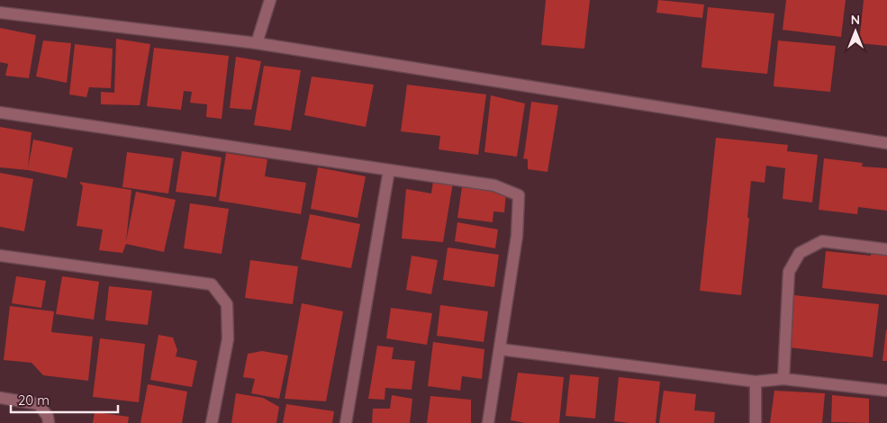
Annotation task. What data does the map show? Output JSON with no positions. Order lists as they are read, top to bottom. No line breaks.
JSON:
{"scale_bar":"20 m","north":"top"}
